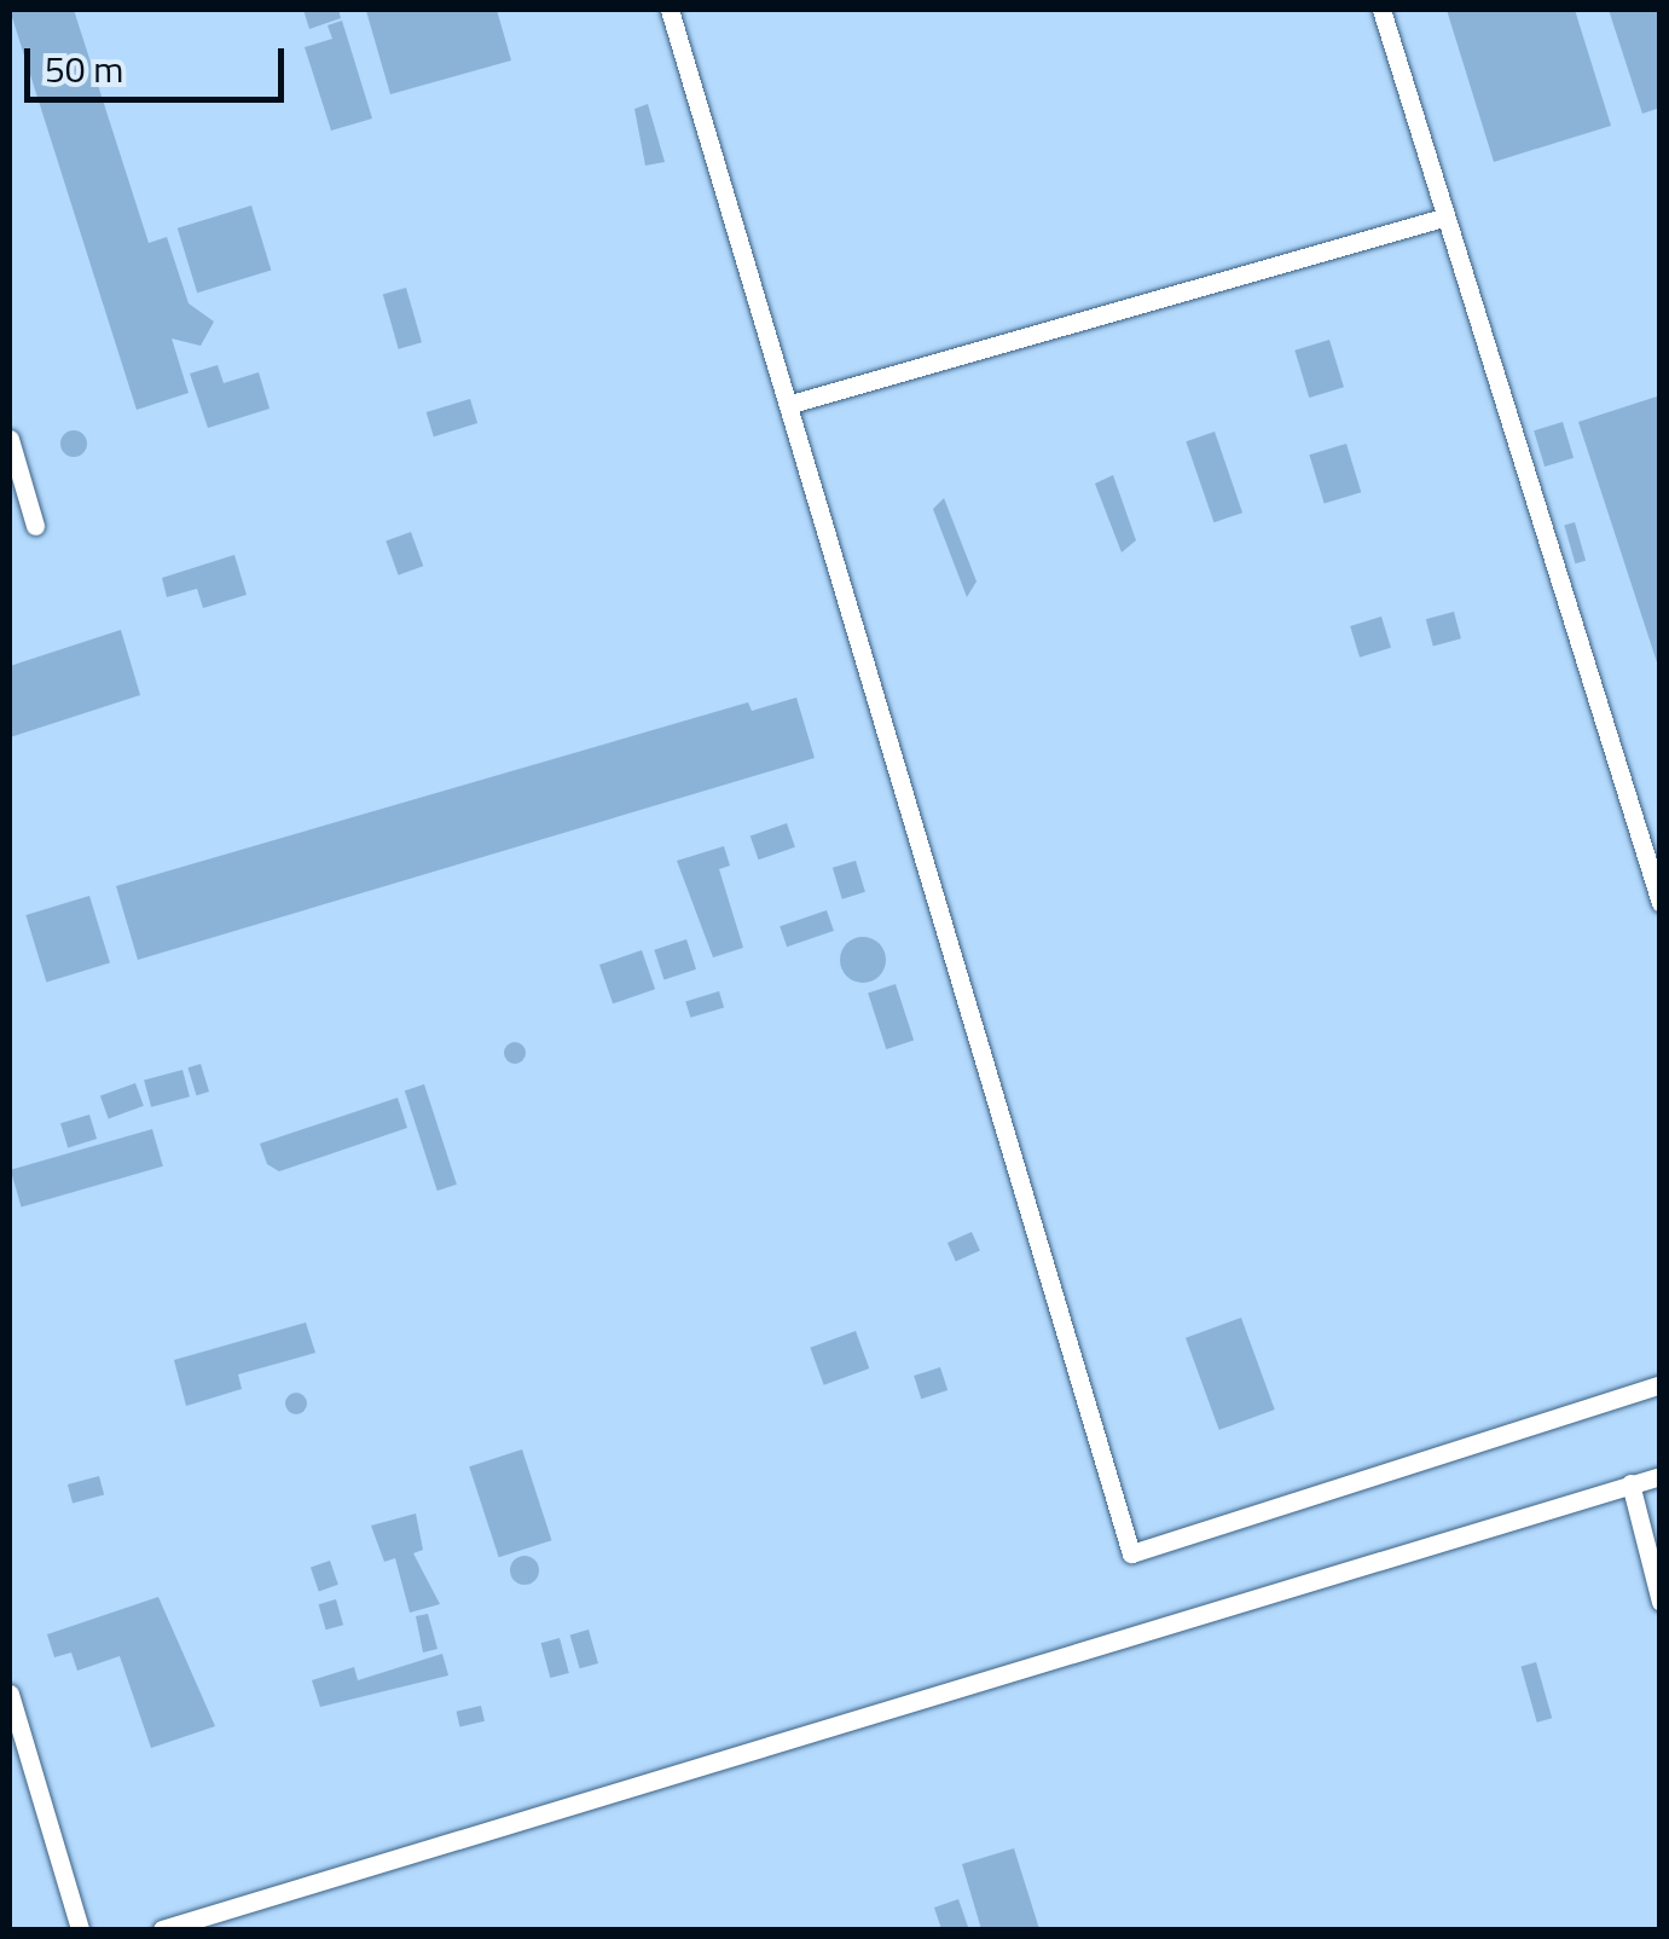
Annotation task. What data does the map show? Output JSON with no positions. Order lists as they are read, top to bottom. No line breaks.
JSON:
{"scale_bar":"50 m"}
